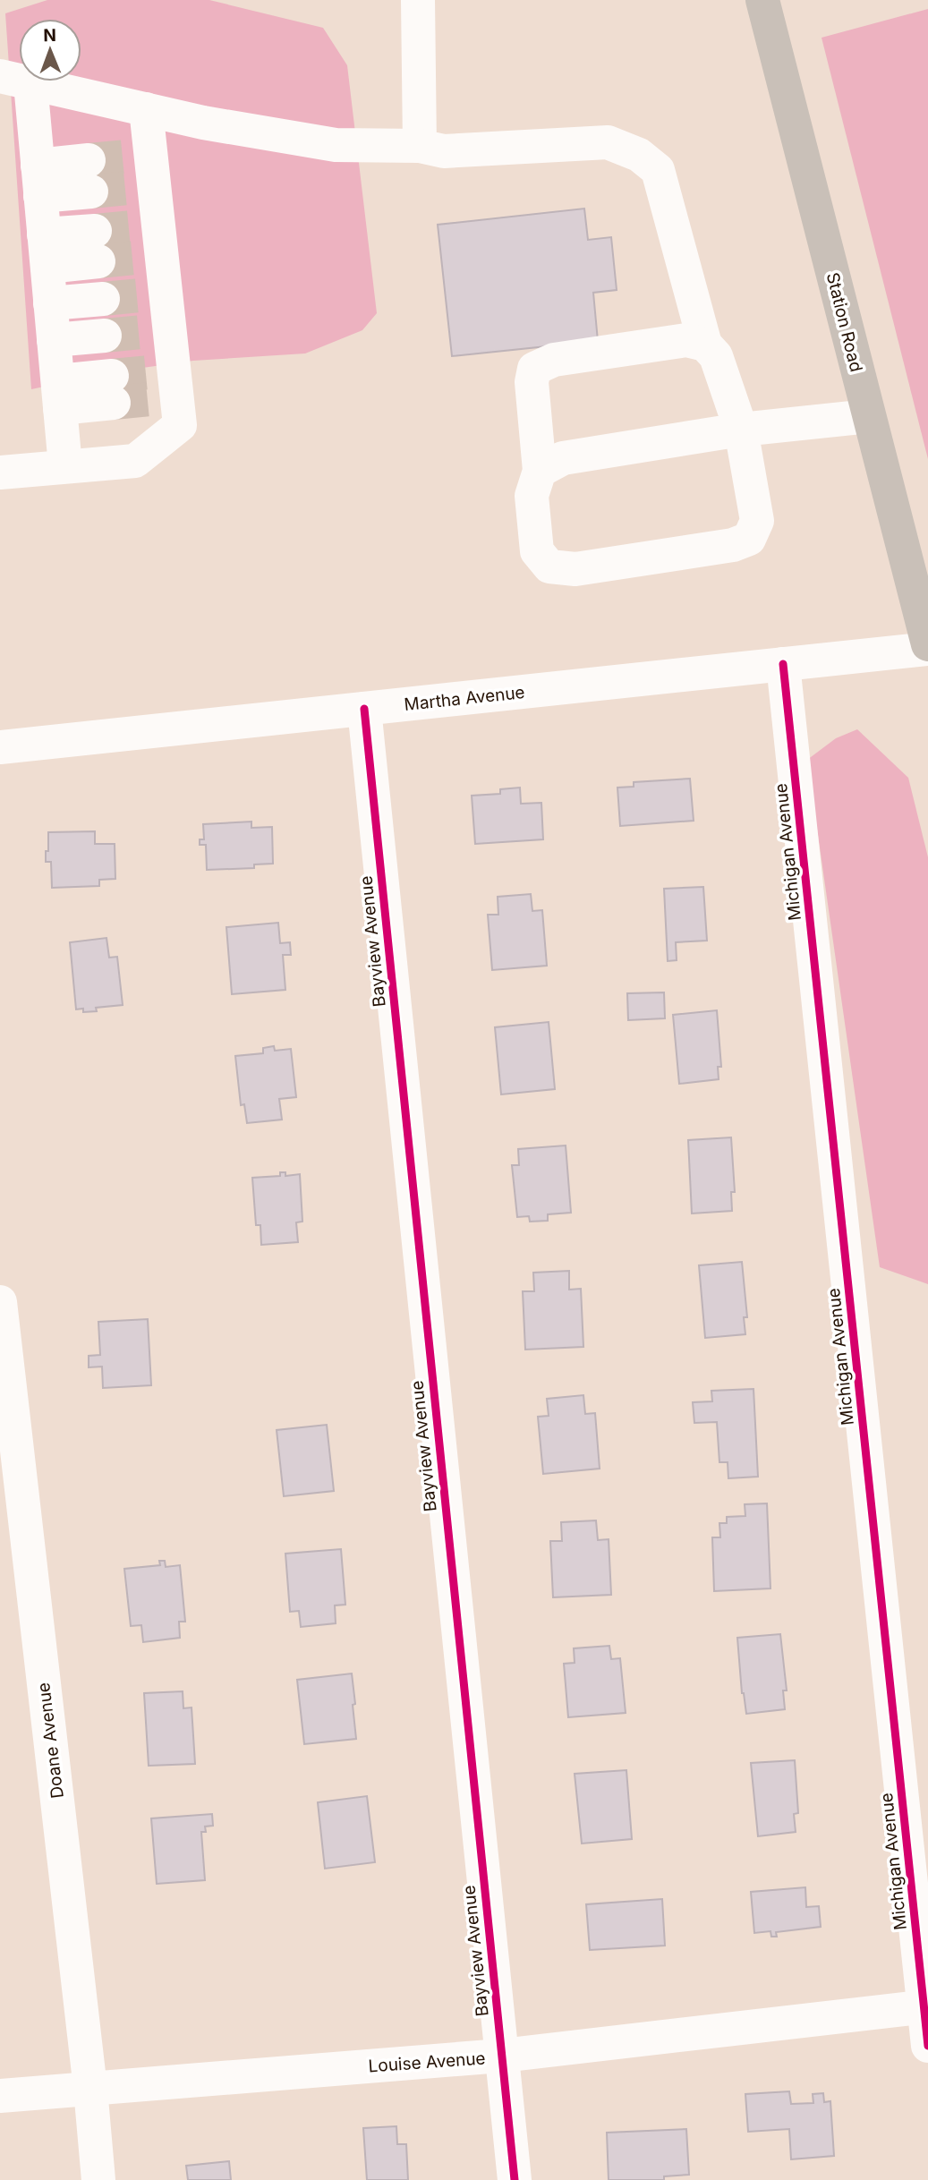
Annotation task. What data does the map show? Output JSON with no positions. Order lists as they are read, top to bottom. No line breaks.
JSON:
{"streets":{"main road":["Station Road"],"street":["Martha Avenue","Michigan Avenue","Bayview Avenue","Doane Avenue","Louise Avenue"]},"crossings":[["Station Road","Martha Avenue"],["Martha Avenue","Michigan Avenue"],["Martha Avenue","Bayview Avenue"],["Michigan Avenue","Louise Avenue"],["Bayview Avenue","Louise Avenue"],["Doane Avenue","Louise Avenue"]],"north":"top"}
